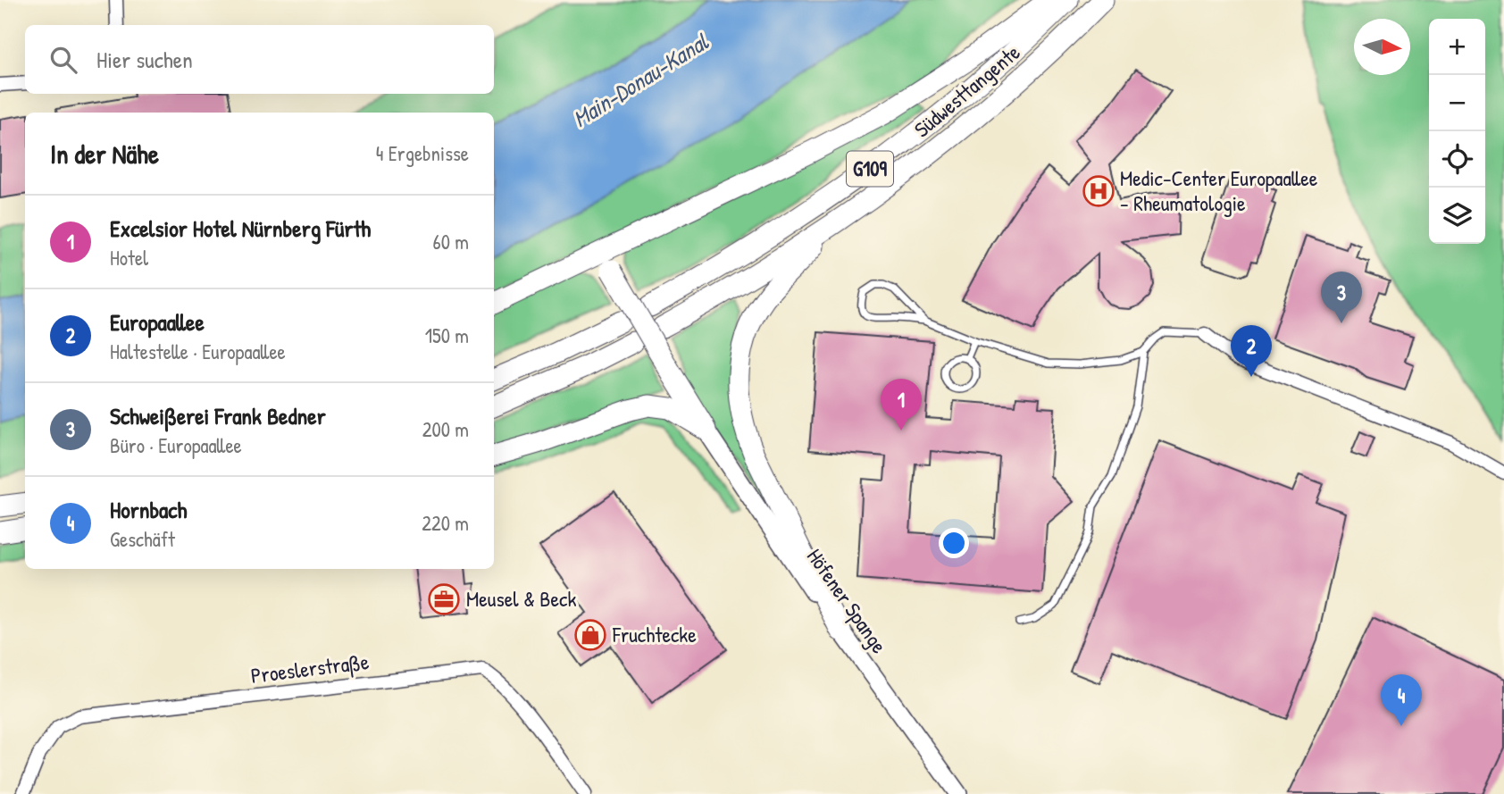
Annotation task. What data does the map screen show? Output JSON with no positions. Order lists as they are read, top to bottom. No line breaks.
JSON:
{"streets":{"highway":["Südwesttangente","G109"],"main road":["Höfener Spange"],"street":["Proeslerstraße"]},"water":["Main-Donau-Kanal"],"places":{"hospital":["Medic-Center Europaallee - Rheumatologie"],"office":["Meusel & Beck"],"shop":["Fruchtecke"]},"north":"right","page":{"map_buttons":["+","−"],"search":"Hier suchen","heading":["In der Nähe","4 Ergebnisse"],"list":[{"mark":"1","name":"Excelsior Hotel Nürnberg Fürth","note":"Hotel","value":"60 m"},{"mark":"2","name":"Europaallee","note":"Haltestelle · Europaallee","value":"150 m"},{"mark":"3","name":"Schweißerei Frank Bedner","note":"Büro · Europaallee","value":"200 m"},{"mark":"4","name":"Hornbach","note":"Geschäft","value":"220 m"}],"pins":["3","2","1","4"]}}
